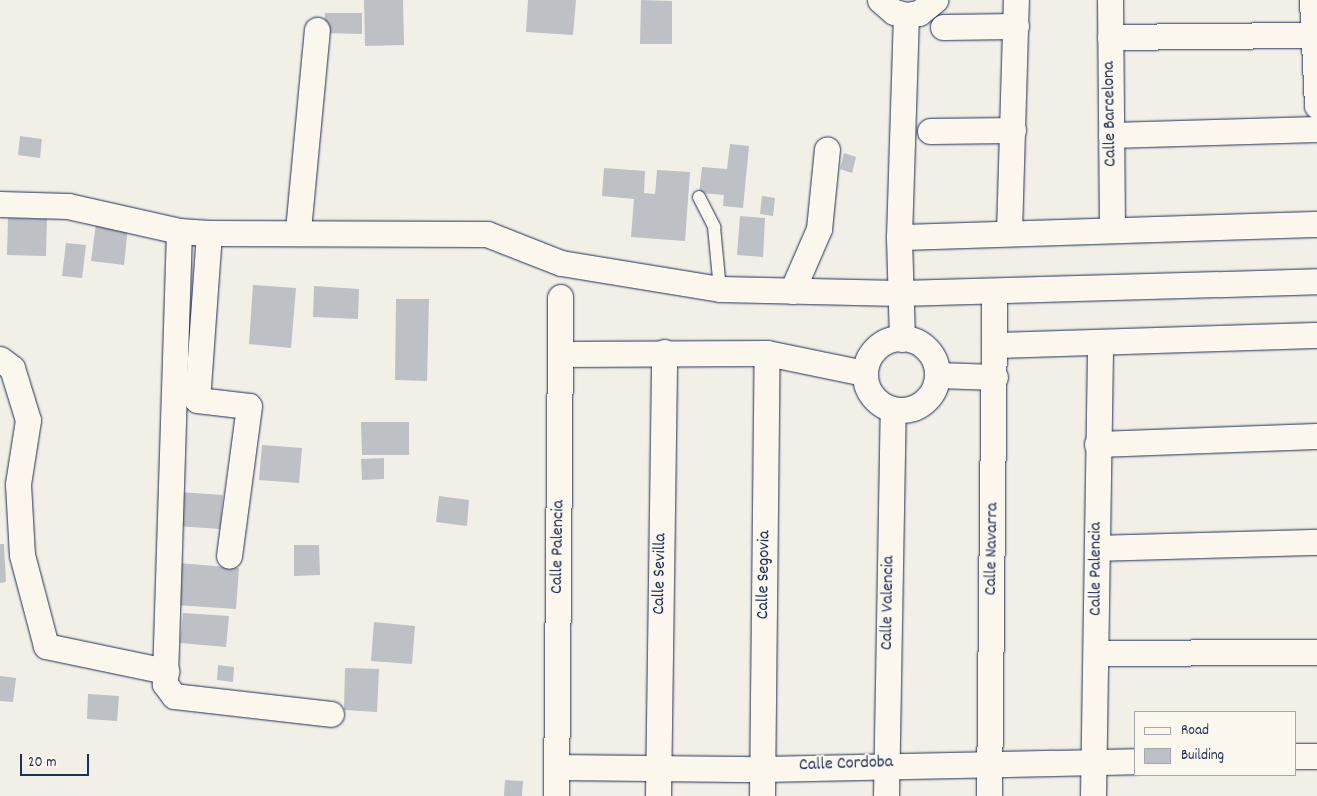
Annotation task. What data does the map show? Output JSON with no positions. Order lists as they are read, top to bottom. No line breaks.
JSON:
{"streets":{"street":["Calle Barcelona","Calle Palencia","Calle Navarra","Calle Sevilla","Calle Segovia","Calle Valencia","Calle Cordoba"]},"crossings":[["Calle Palencia","Calle Cordoba"],["Calle Navarra","Calle Cordoba"],["Calle Sevilla","Calle Cordoba"],["Calle Segovia","Calle Cordoba"],["Calle Valencia","Calle Cordoba"]],"legend":["Road","Building"],"scale_bar":"20 m"}
